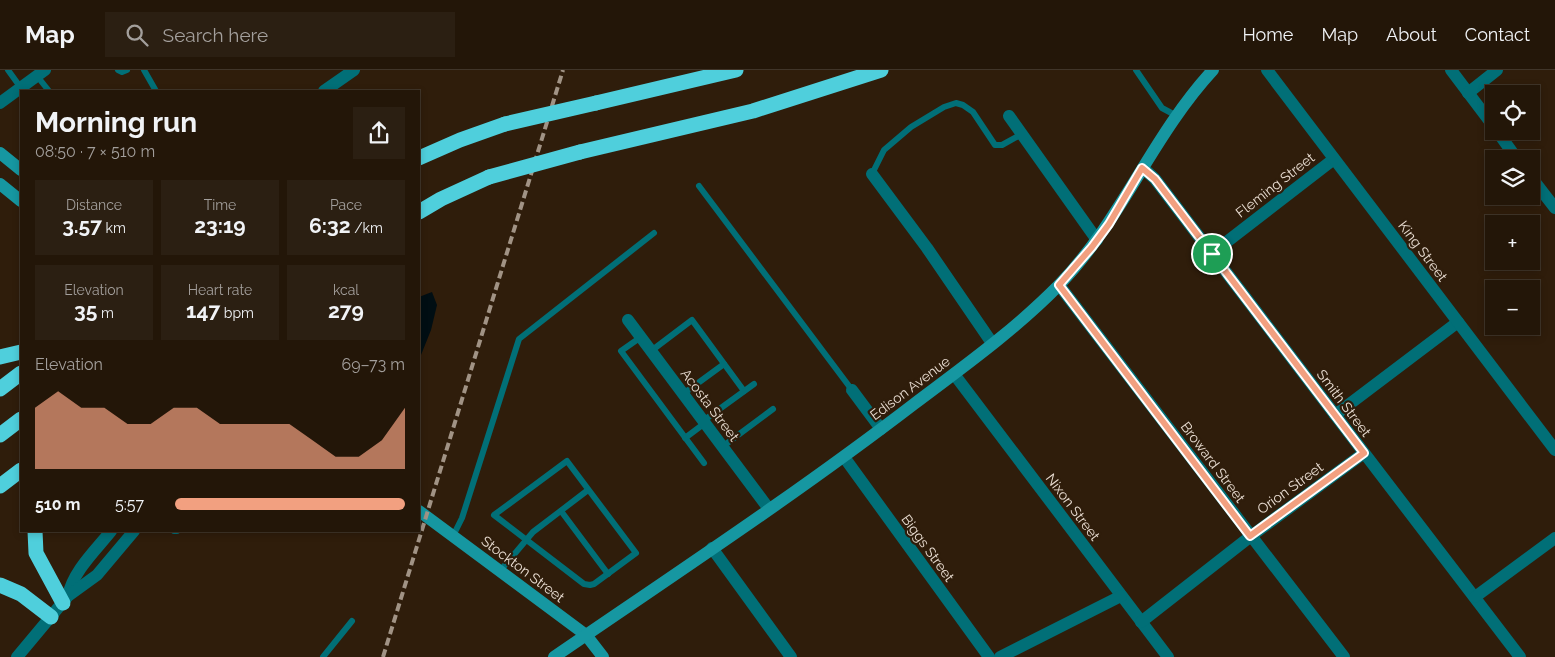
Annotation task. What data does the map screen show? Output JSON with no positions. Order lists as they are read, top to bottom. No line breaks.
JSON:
{"streets":{"main road":["Edison Avenue","Stockton Street"],"street":["Fleming Street","King Street","Smith Street","Acosta Street","Broward Street","Orion Street","Nixon Street","Biggs Street"]},"crossings":[["Fleming Street","King Street"],["Fleming Street","Smith Street"],["Edison Avenue","Smith Street"],["Edison Avenue","Acosta Street"],["Edison Avenue","Broward Street"],["Edison Avenue","Nixon Street"],["Edison Avenue","Biggs Street"],["Edison Avenue","Stockton Street"],["Smith Street","Orion Street"],["Broward Street","Orion Street"],["Orion Street","Nixon Street"]],"page":{"header":"Map","search":"Search here","nav":["Home","Map","About","Contact"],"map_buttons":["+","−"],"heading":["Morning run","08:50 · 7 × 510 m"],"stats":[["Distance","3.57 km"],["Time","23:19"],["Pace","6:32 /km"],["Elevation","35 m"],["Heart rate","147 bpm"],["kcal","279"]],"chart":["Elevation","69–73 m"],"list":[{"name":"510 m","note":"5:57"}]}}
